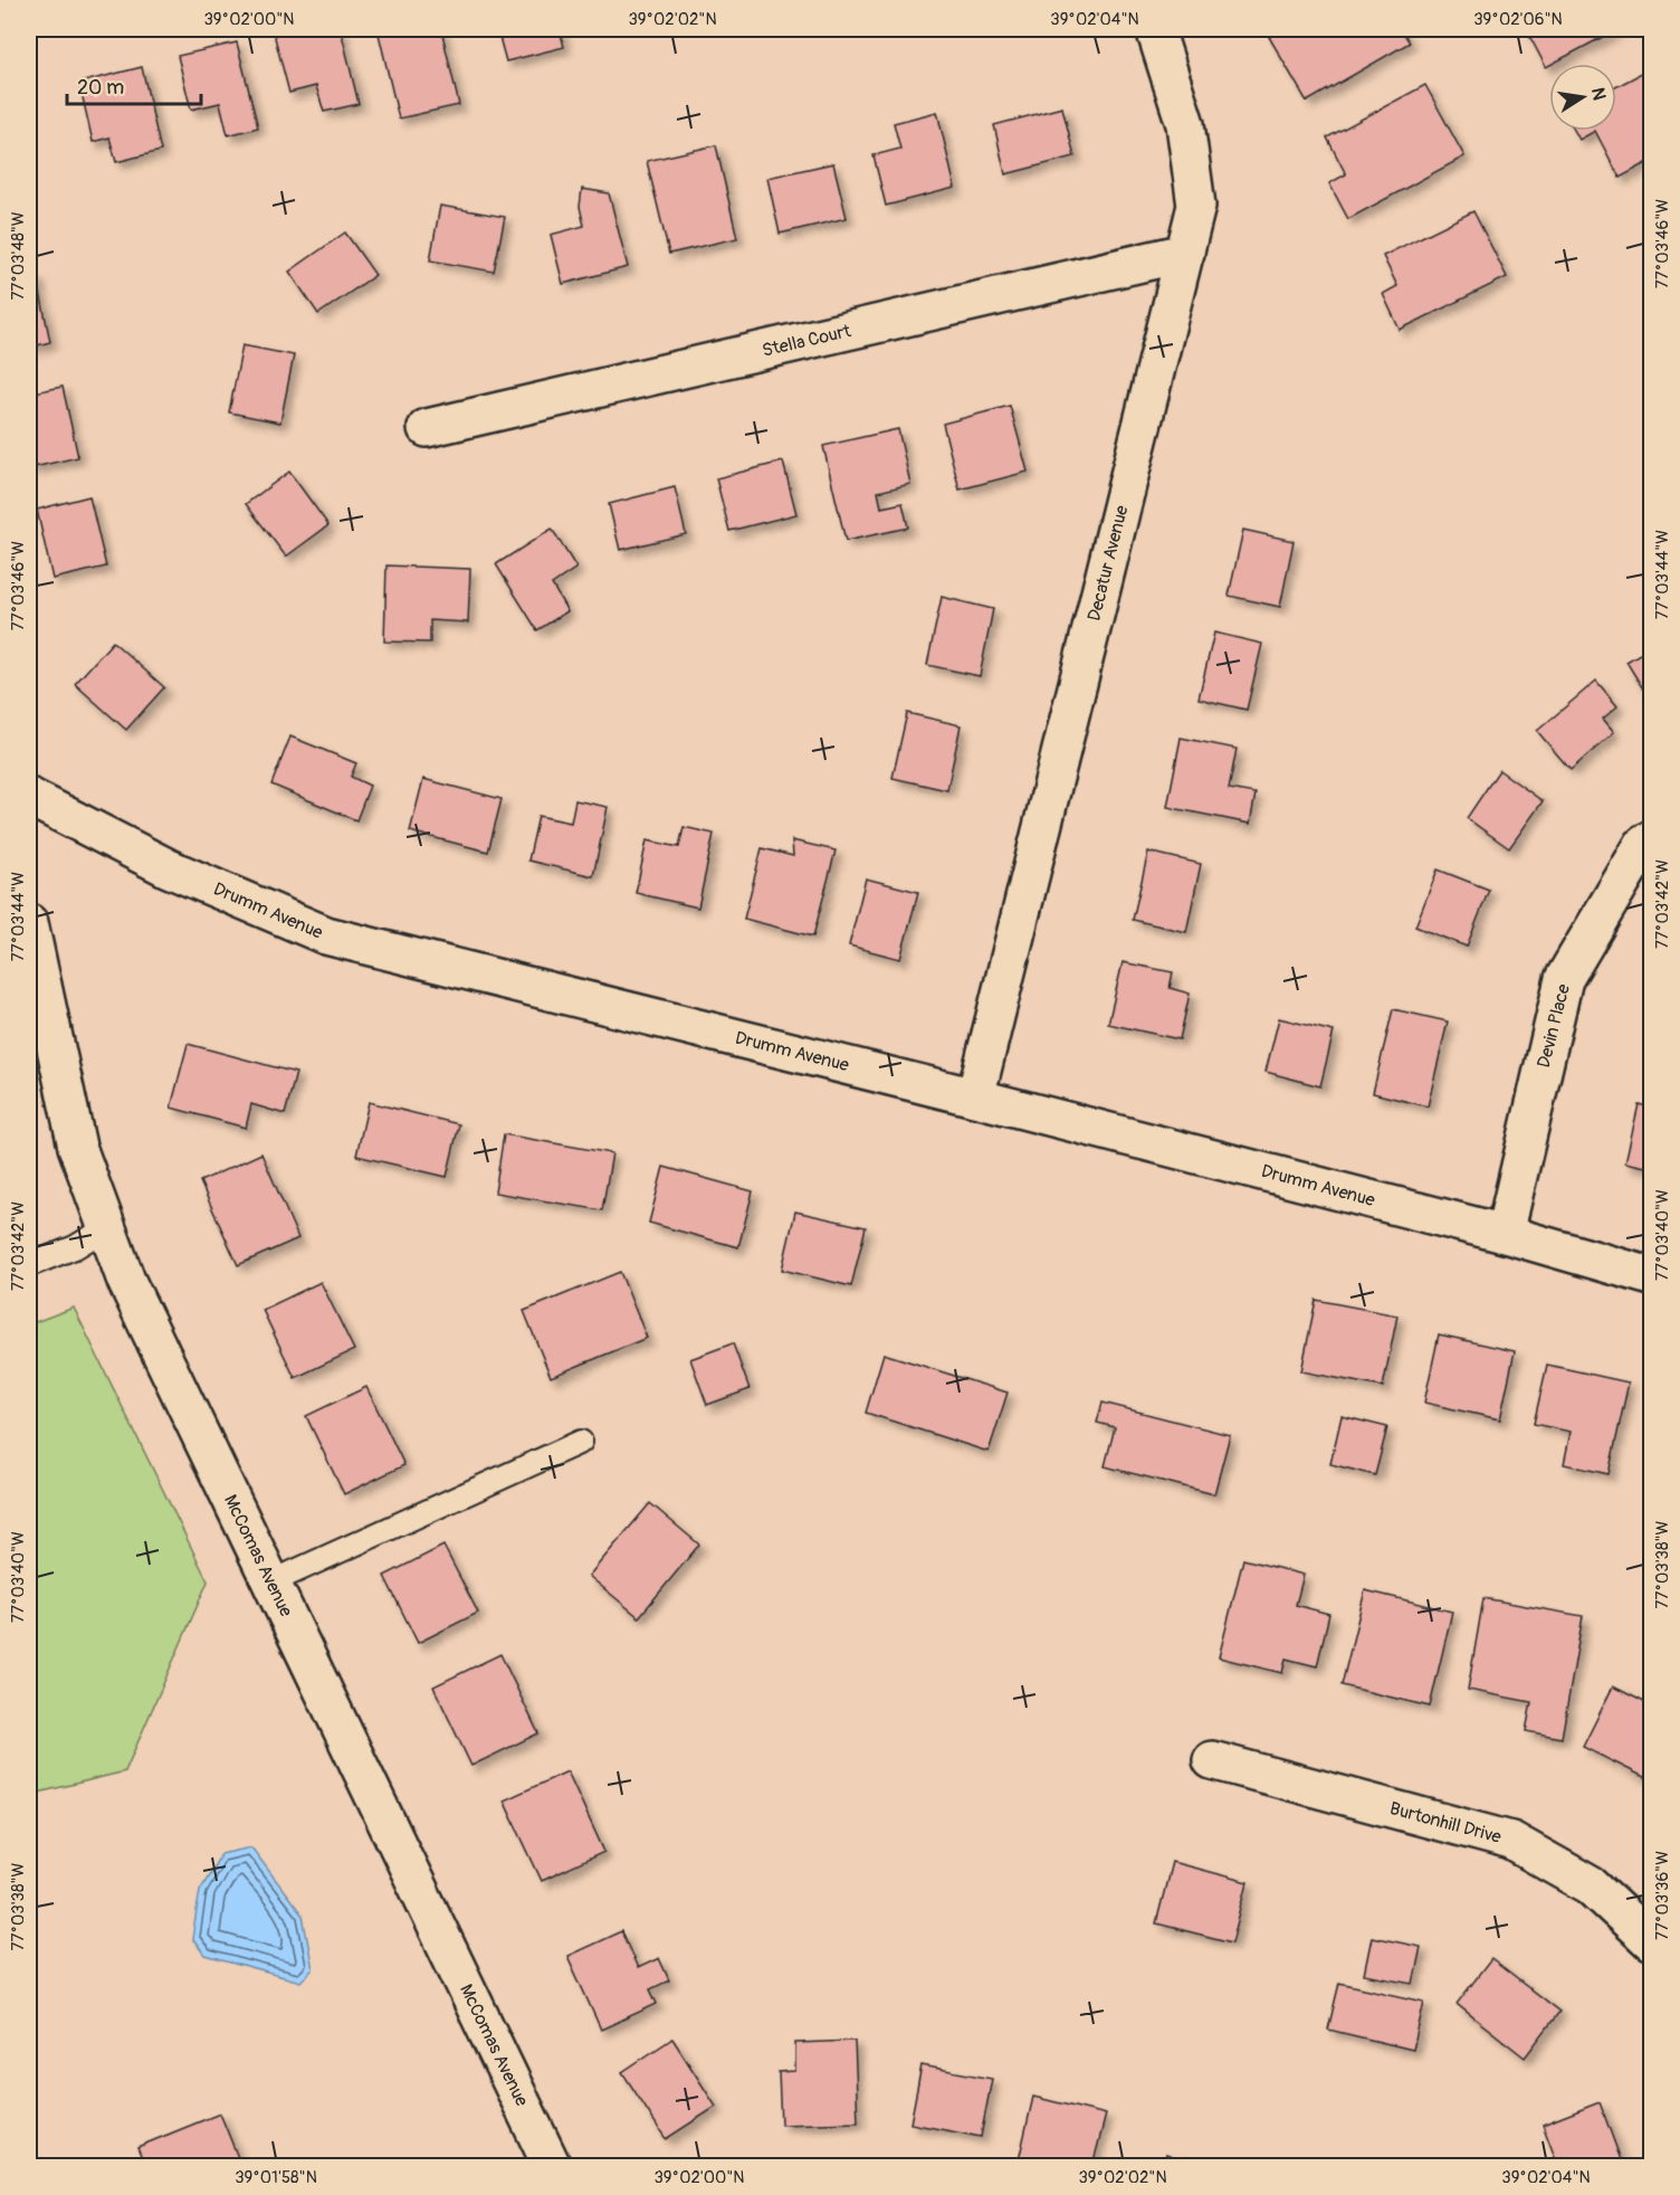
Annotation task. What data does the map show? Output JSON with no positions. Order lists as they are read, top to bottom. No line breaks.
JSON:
{"streets":{"street":["Stella Court","Decatur Avenue","Drumm Avenue","Devin Place","McComas Avenue","Burtonhill Drive"]},"crossings":[["Stella Court","Decatur Avenue"],["Decatur Avenue","Drumm Avenue"],["Drumm Avenue","Devin Place"]],"scale_bar":"20 m","north":"right","coordinates":["39°02'00\"N","39°02'02\"N","39°02'04\"N","39°02'06\"N","77°03'46\"W","77°03'48\"W","77°03'44\"W","77°03'42\"W","77°03'40\"W","77°03'38\"W","77°03'36\"W","39°01'58\"N"]}
